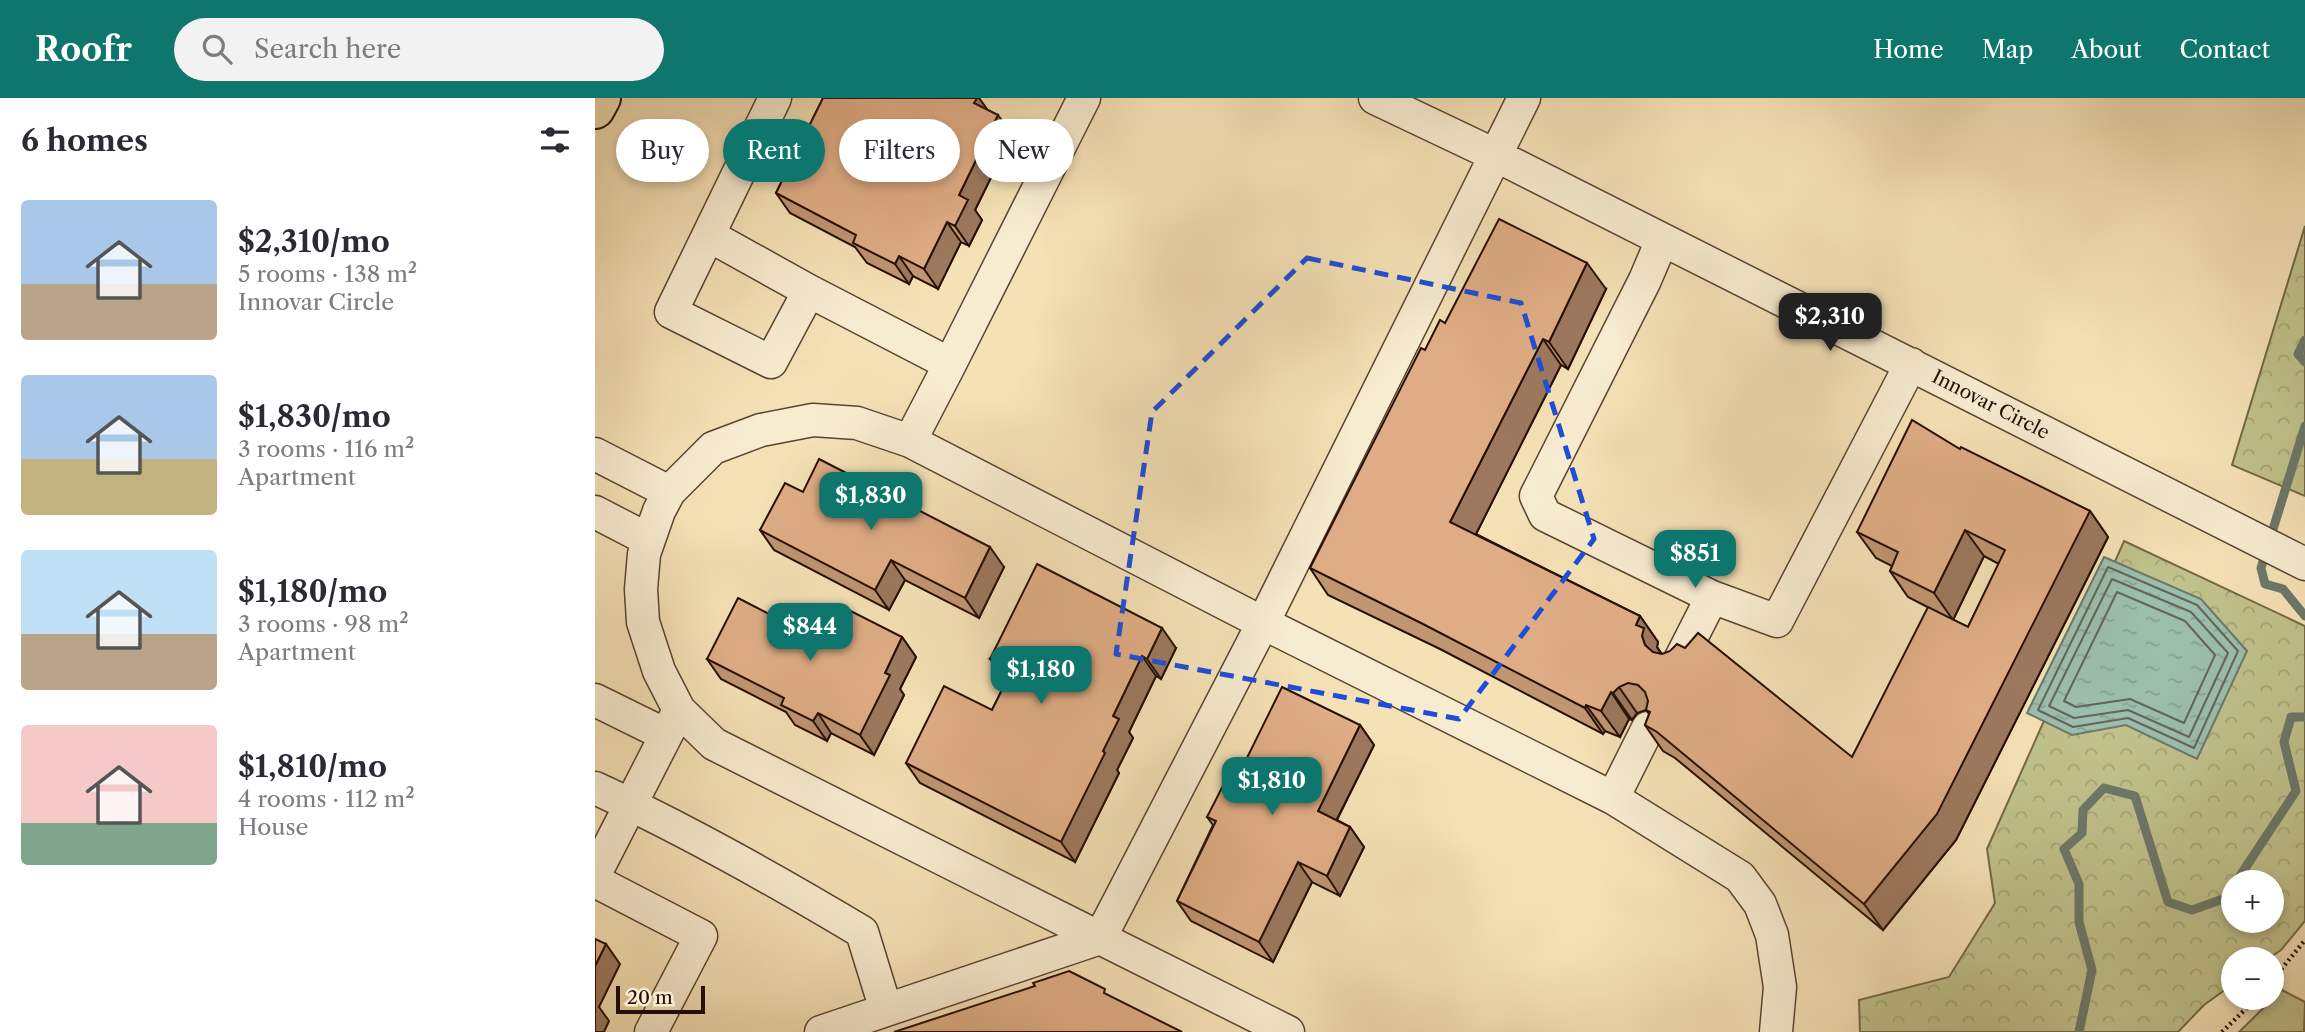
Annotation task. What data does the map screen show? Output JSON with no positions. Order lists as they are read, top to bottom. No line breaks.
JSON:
{"streets":{"street":["Innovar Circle"]},"scale_bar":"20 m","page":{"header":"Roofr","search":"Search here","nav":["Home","Map","About","Contact"],"heading":"6 homes","chip":["Buy","Rent","Filters","New"],"list":[{"name":"$2,310/mo","note":"5 rooms · 138 m² · Innovar Circle"},{"name":"$1,830/mo","note":"3 rooms · 116 m² · Apartment"},{"name":"$1,180/mo","note":"3 rooms · 98 m² · Apartment"},{"name":"$1,810/mo","note":"4 rooms · 112 m² · House"}],"price":["$2,310","$1,830","$851","$844","$1,180","$1,810"],"map_buttons":["+","−"],"scale":"20 m"}}
